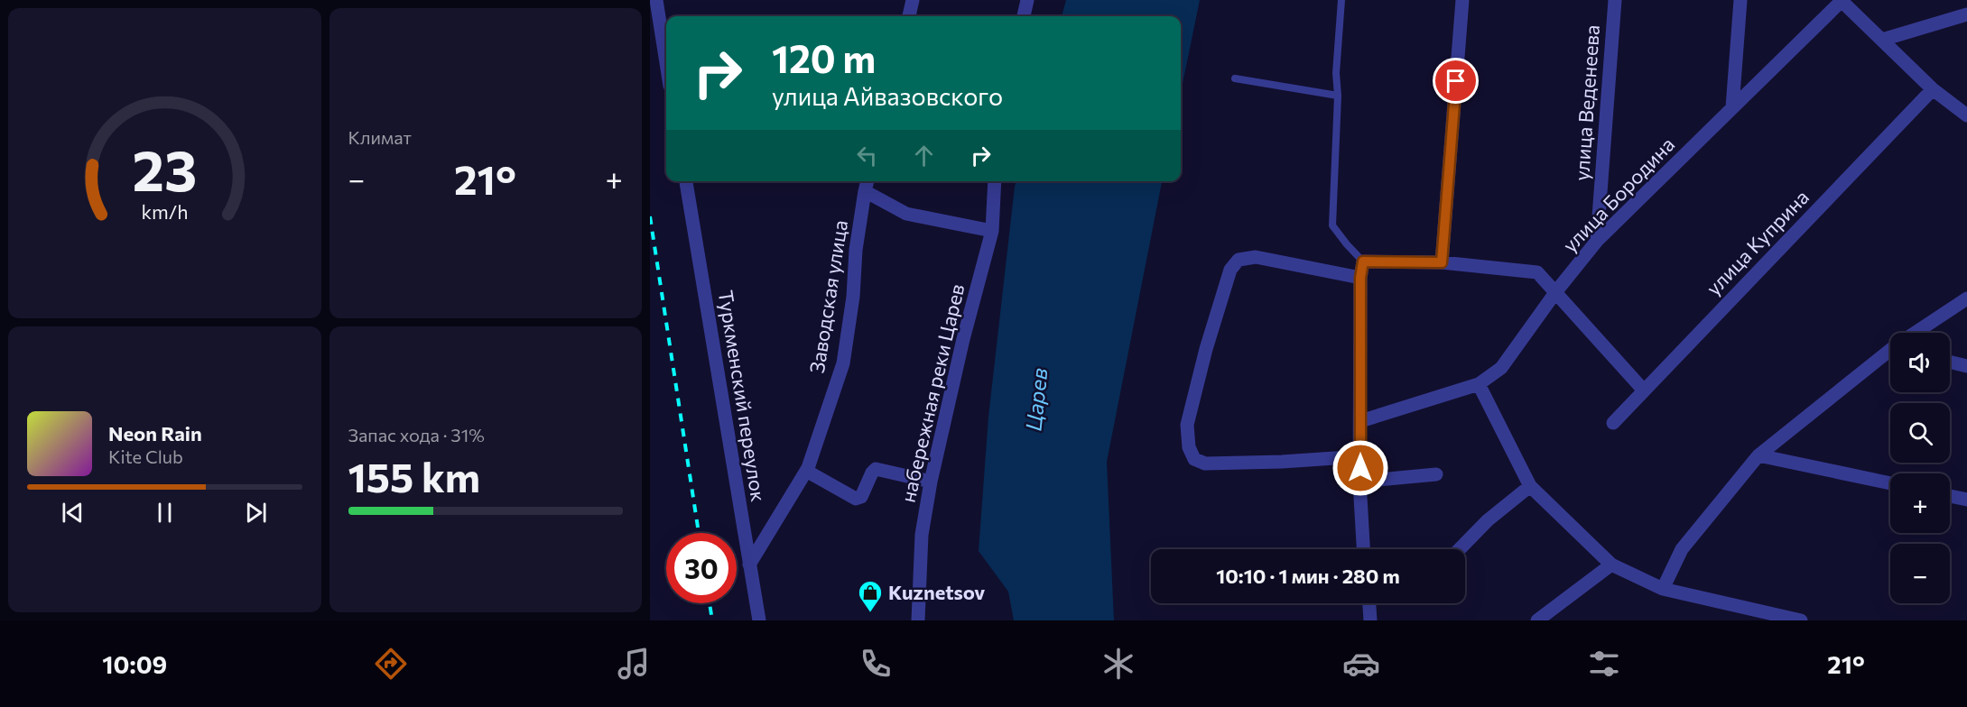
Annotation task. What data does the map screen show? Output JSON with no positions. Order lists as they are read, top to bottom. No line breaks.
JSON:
{"streets":{"street":["улица Веденеева","улица Бородина","улица Куприна","Заводская улица","набережная реки Царев","Туркменский переулок"]},"crossings":[["улица Веденеева","улица Бородина"],["Заводская улица","Туркменский переулок"]],"water":["Царев"],"places":{"shop":["Kuznetsov"]},"page":{"tile":["Климат",["Запас хода · 31%","155 km"]],"turn":["120 m","улица Айвазовского"],"heat":["−","21°","+"],"map_buttons":["+","−"],"song":["Neon Rain","Kite Club"],"limit":"30","trip":"10:10 · 1 мин · 280 m","tabs":["10:09","21°"],"gauge":["23","km/h"]}}
